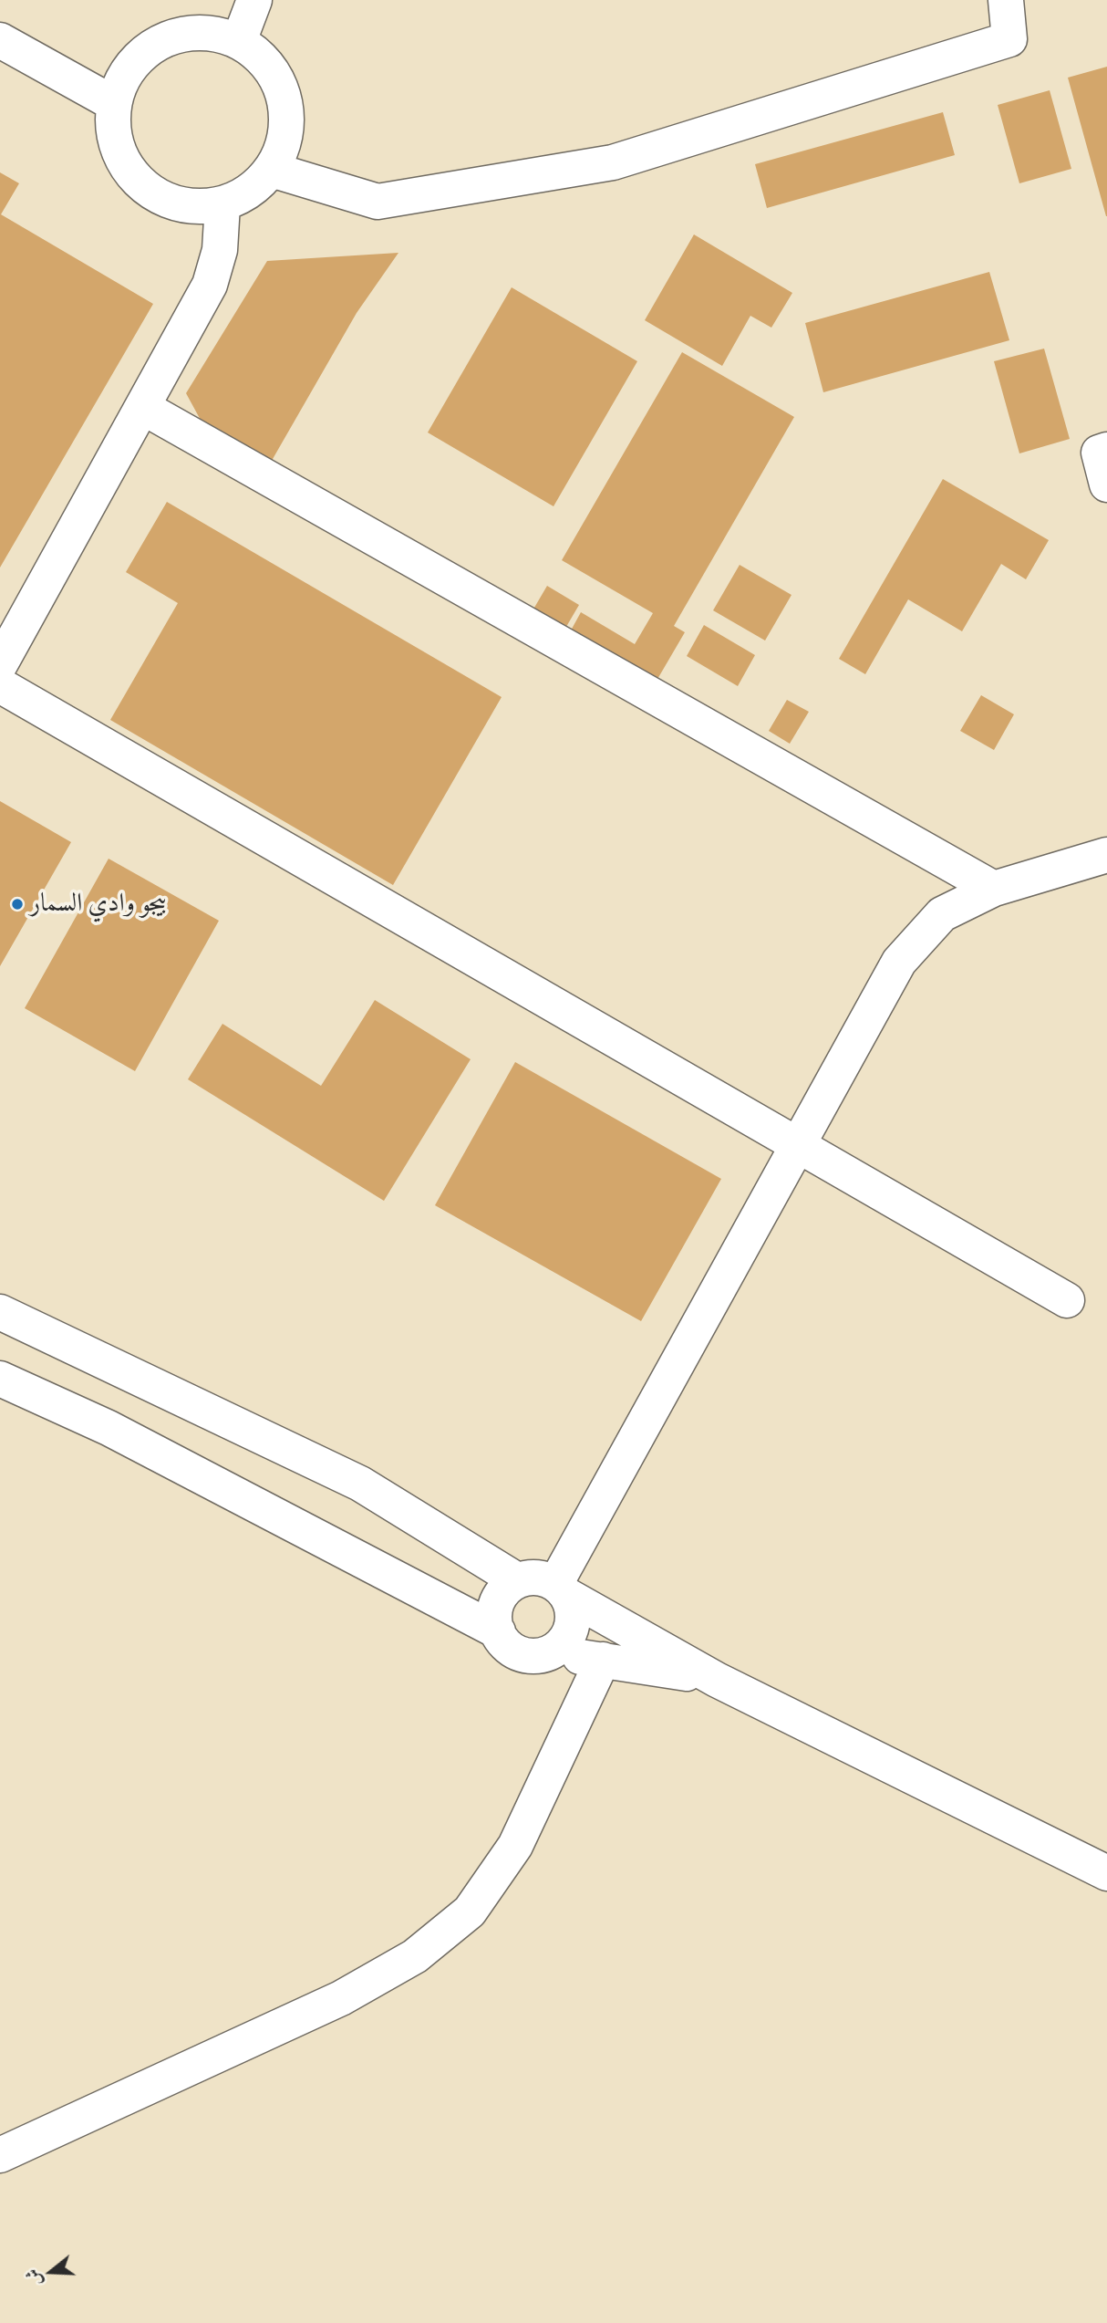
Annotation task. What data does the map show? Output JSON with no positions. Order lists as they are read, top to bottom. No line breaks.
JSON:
{"places":["بيجو وادي السمار"],"north":"left"}
